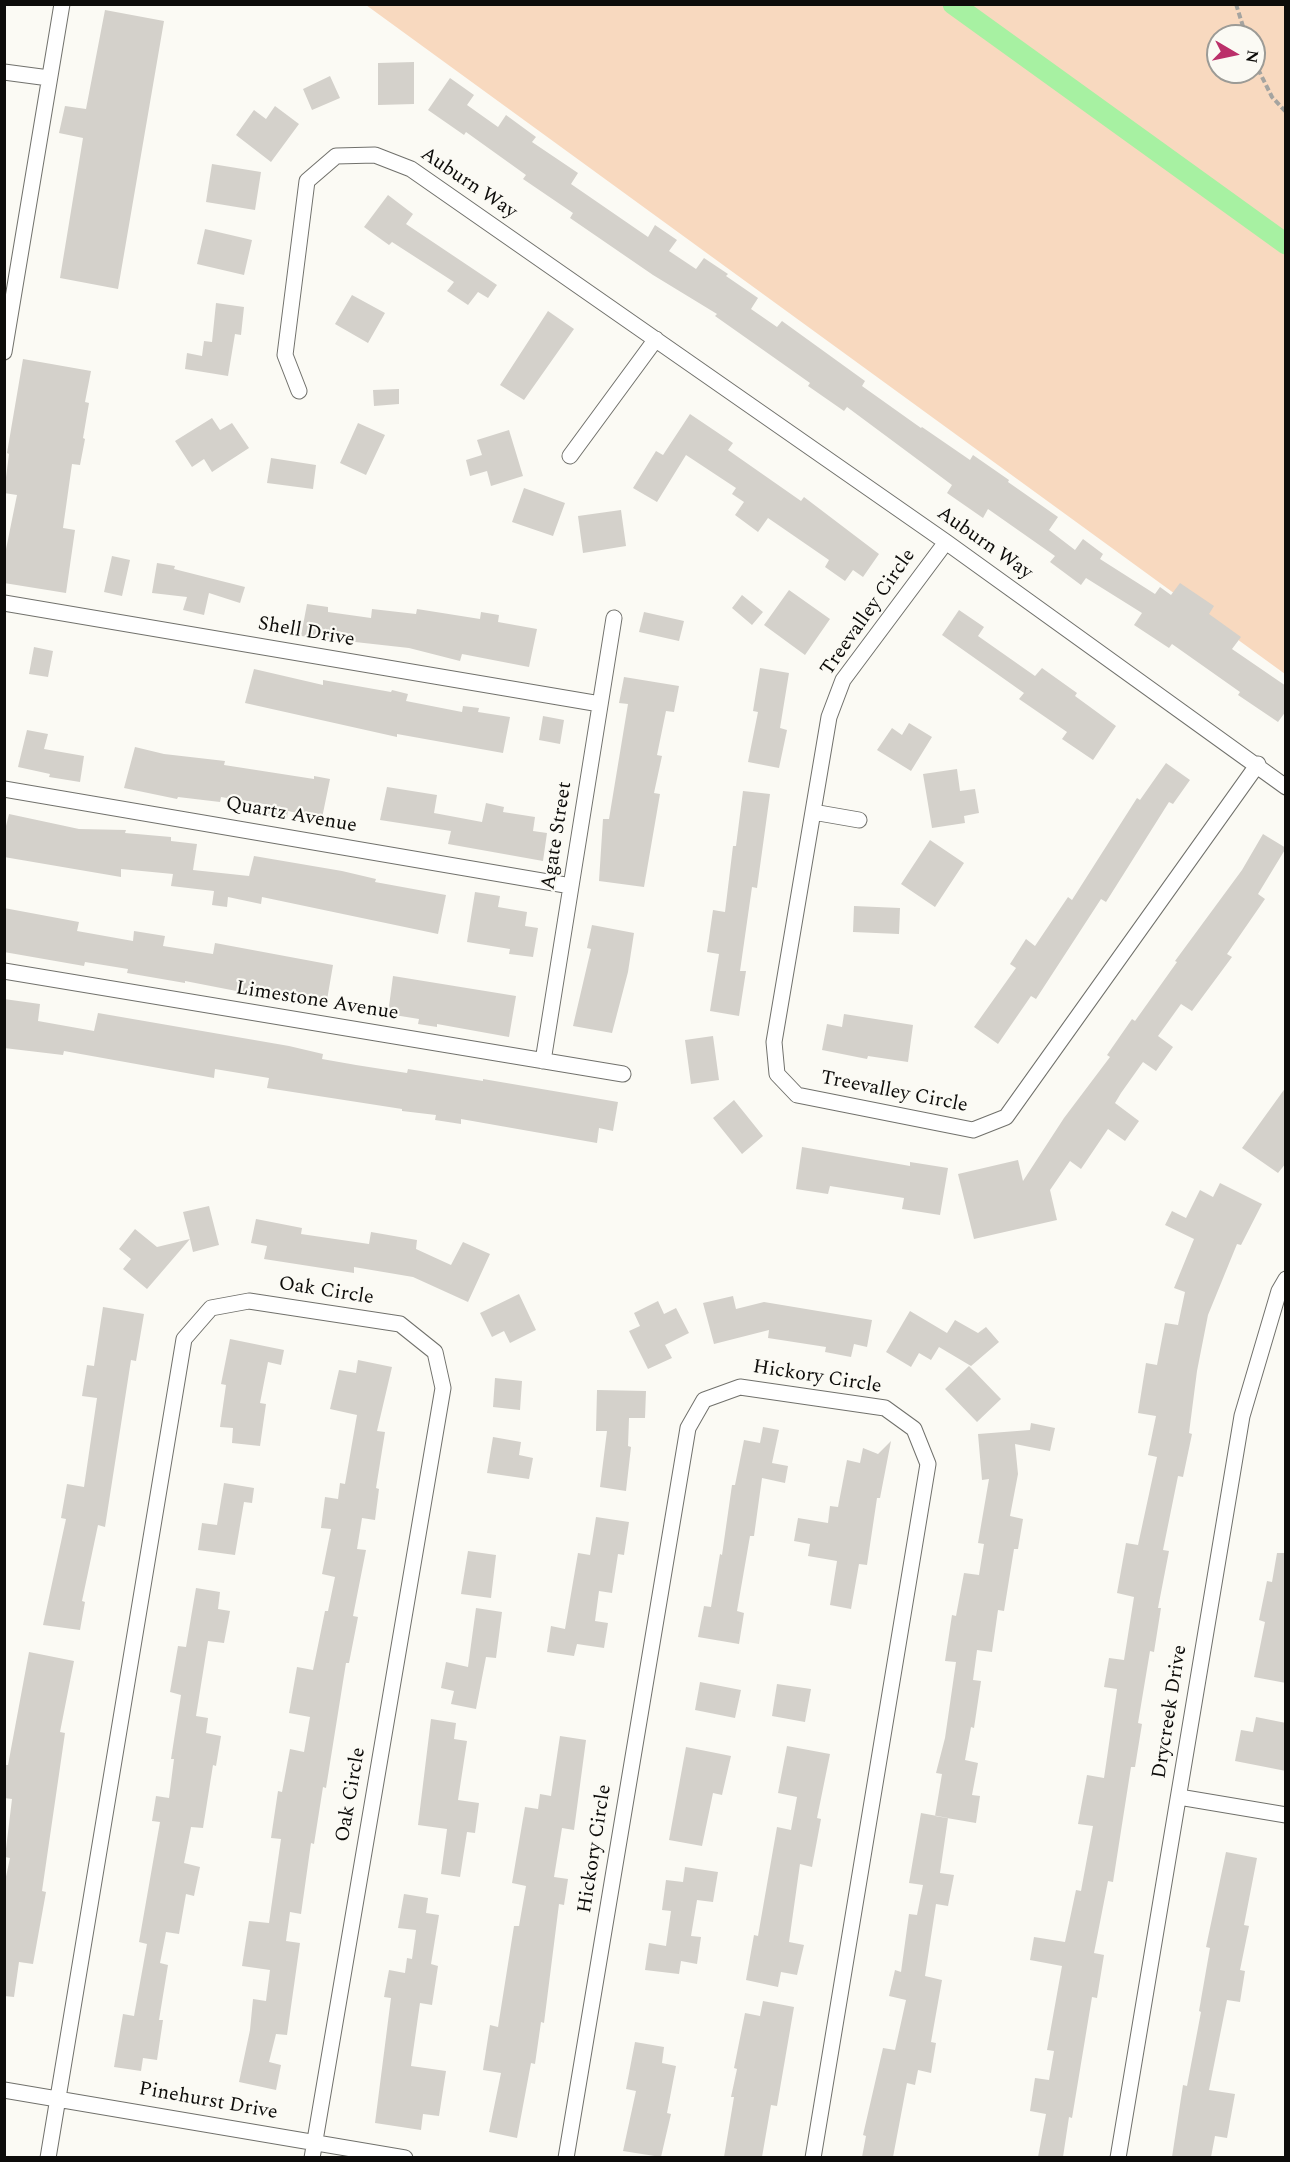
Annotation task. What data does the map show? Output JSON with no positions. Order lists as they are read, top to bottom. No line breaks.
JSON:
{"streets":{"street":["Auburn Way","Treevalley Circle","Shell Drive","Quartz Avenue","Agate Street","Limestone Avenue","Oak Circle","Hickory Circle","Drycreek Drive","Pinehurst Drive"]},"crossings":[["Auburn Way","Treevalley Circle"],["Shell Drive","Agate Street"],["Quartz Avenue","Agate Street"],["Agate Street","Limestone Avenue"],["Oak Circle","Pinehurst Drive"]],"north":"right"}
